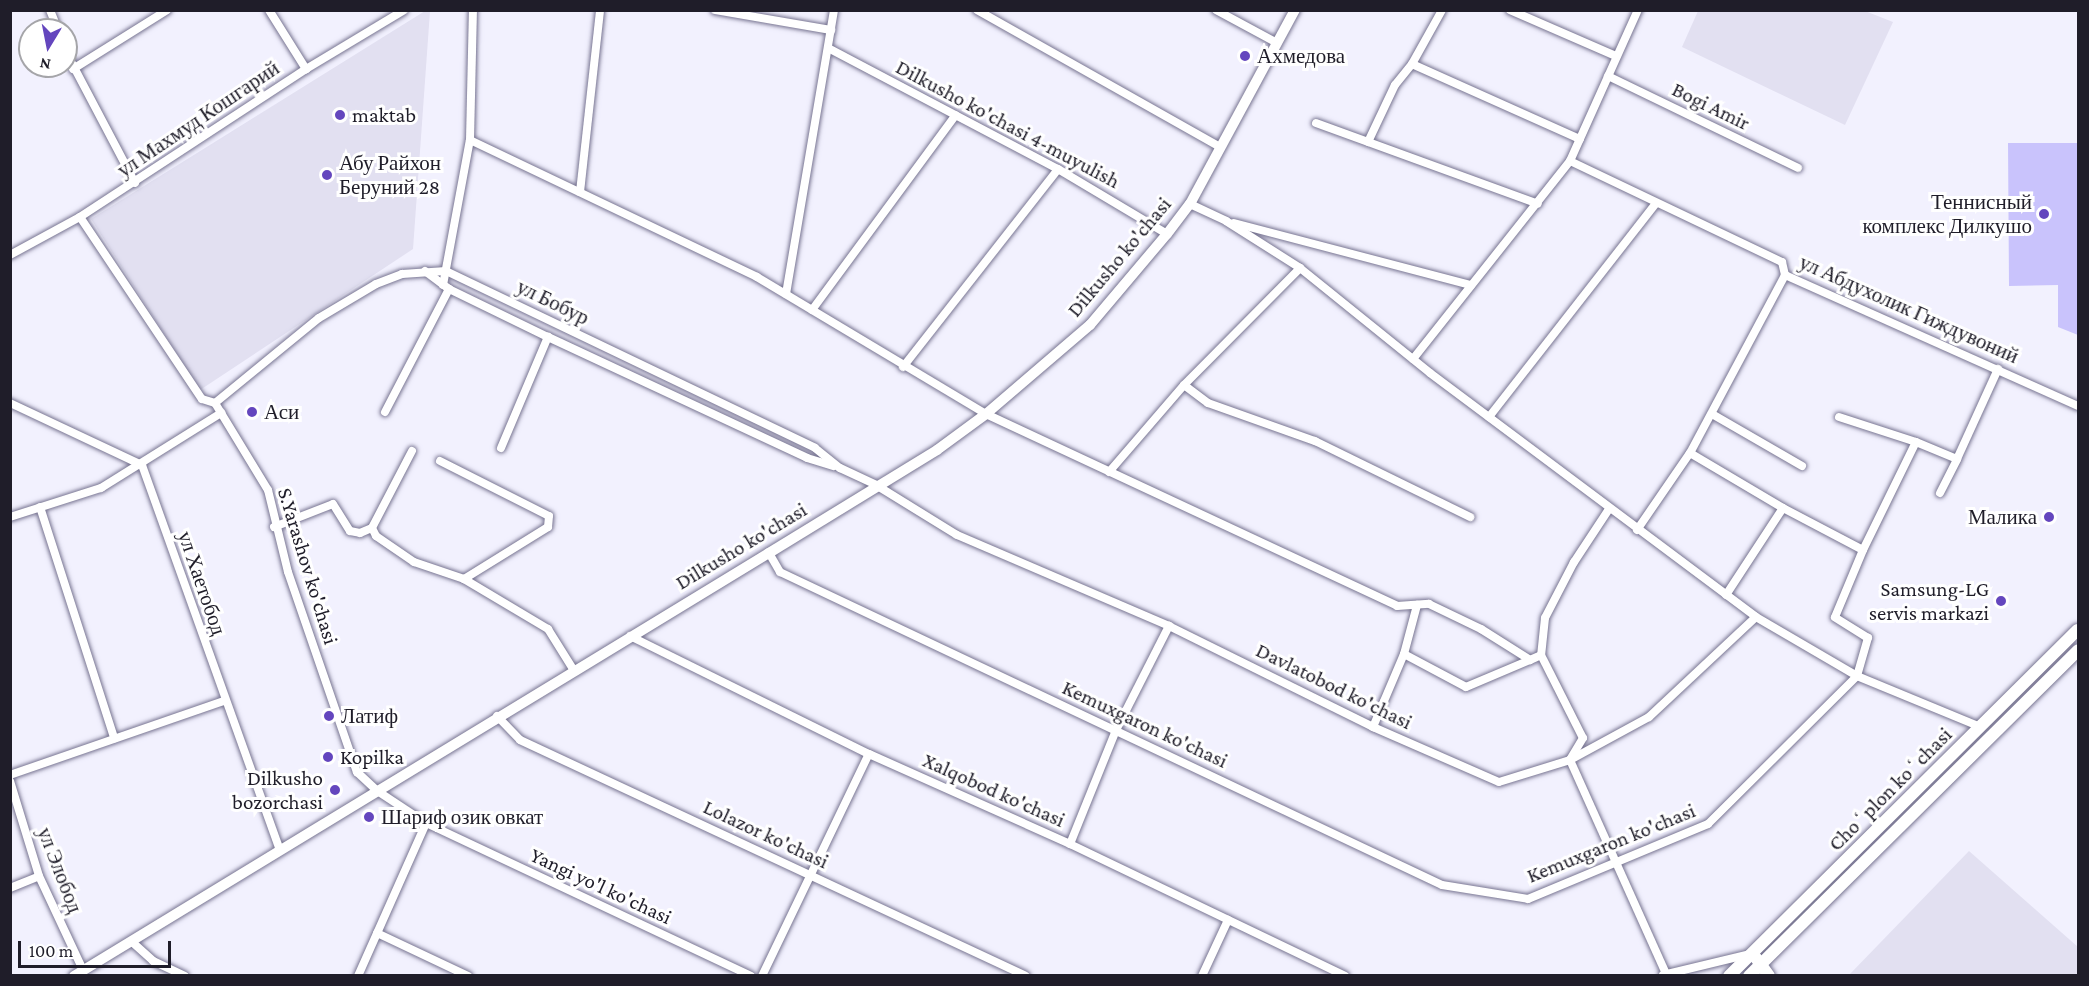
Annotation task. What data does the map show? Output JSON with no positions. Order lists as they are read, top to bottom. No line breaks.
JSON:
{"streets":{"main road":["Choʻplon koʻchasi"],"street":["ул Махмуд Кошгарий","Dilkusho ko'chasi 4-muyulish","Dilkusho ko'chasi","ул Бобур","ул Абдухолик Гиждувоний","S.Yarashov ko'chasi","ул Хаетобод","Davlatobod ko'chasi","Kemuxgaron ko'chasi","Xalqobod ko'chasi","Lolazor ko'chasi","ул Элобод","Yangi yo'l ko'chasi"]},"crossings":[["ул Махмуд Кошгарий","S.Yarashov ko'chasi"],["Dilkusho ko'chasi 4-muyulish","Dilkusho ko'chasi"],["Dilkusho ko'chasi","ул Бобур"],["Dilkusho ko'chasi","S.Yarashov ko'chasi"],["Dilkusho ko'chasi","ул Хаетобод"],["Dilkusho ko'chasi","Davlatobod ko'chasi"],["Dilkusho ko'chasi","Kemuxgaron ko'chasi"],["Dilkusho ko'chasi","Xalqobod ko'chasi"],["Dilkusho ko'chasi","Lolazor ko'chasi"],["Dilkusho ko'chasi","ул Элобод"],["Dilkusho ko'chasi","Yangi yo'l ko'chasi"],["ул Бобур","Davlatobod ko'chasi"],["S.Yarashov ko'chasi","Yangi yo'l ko'chasi"]],"places":["Ахмедова","maktab","Абу Райхон Беруний 28","Теннисный комплекс Дилкушо","Аси","Малика","Samsung-LG servis markazi","Латиф","Kopilka","Dilkusho bozorchasi","Шариф озик овкат"],"scale_bar":"100 m","north":"bottom"}
